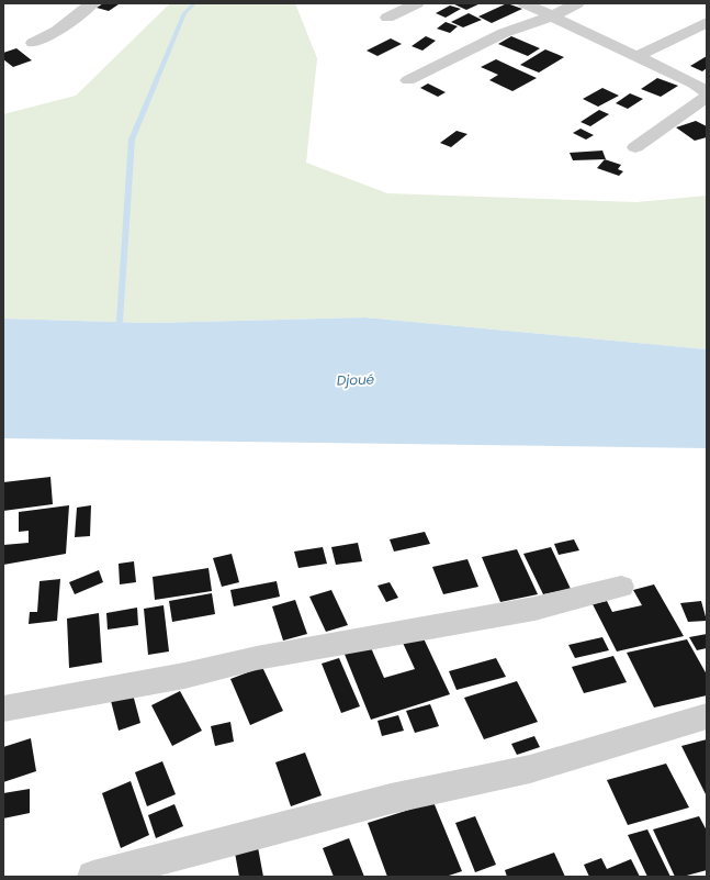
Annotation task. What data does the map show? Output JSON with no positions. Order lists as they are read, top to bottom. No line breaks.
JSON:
{"water":["Djoué"]}
